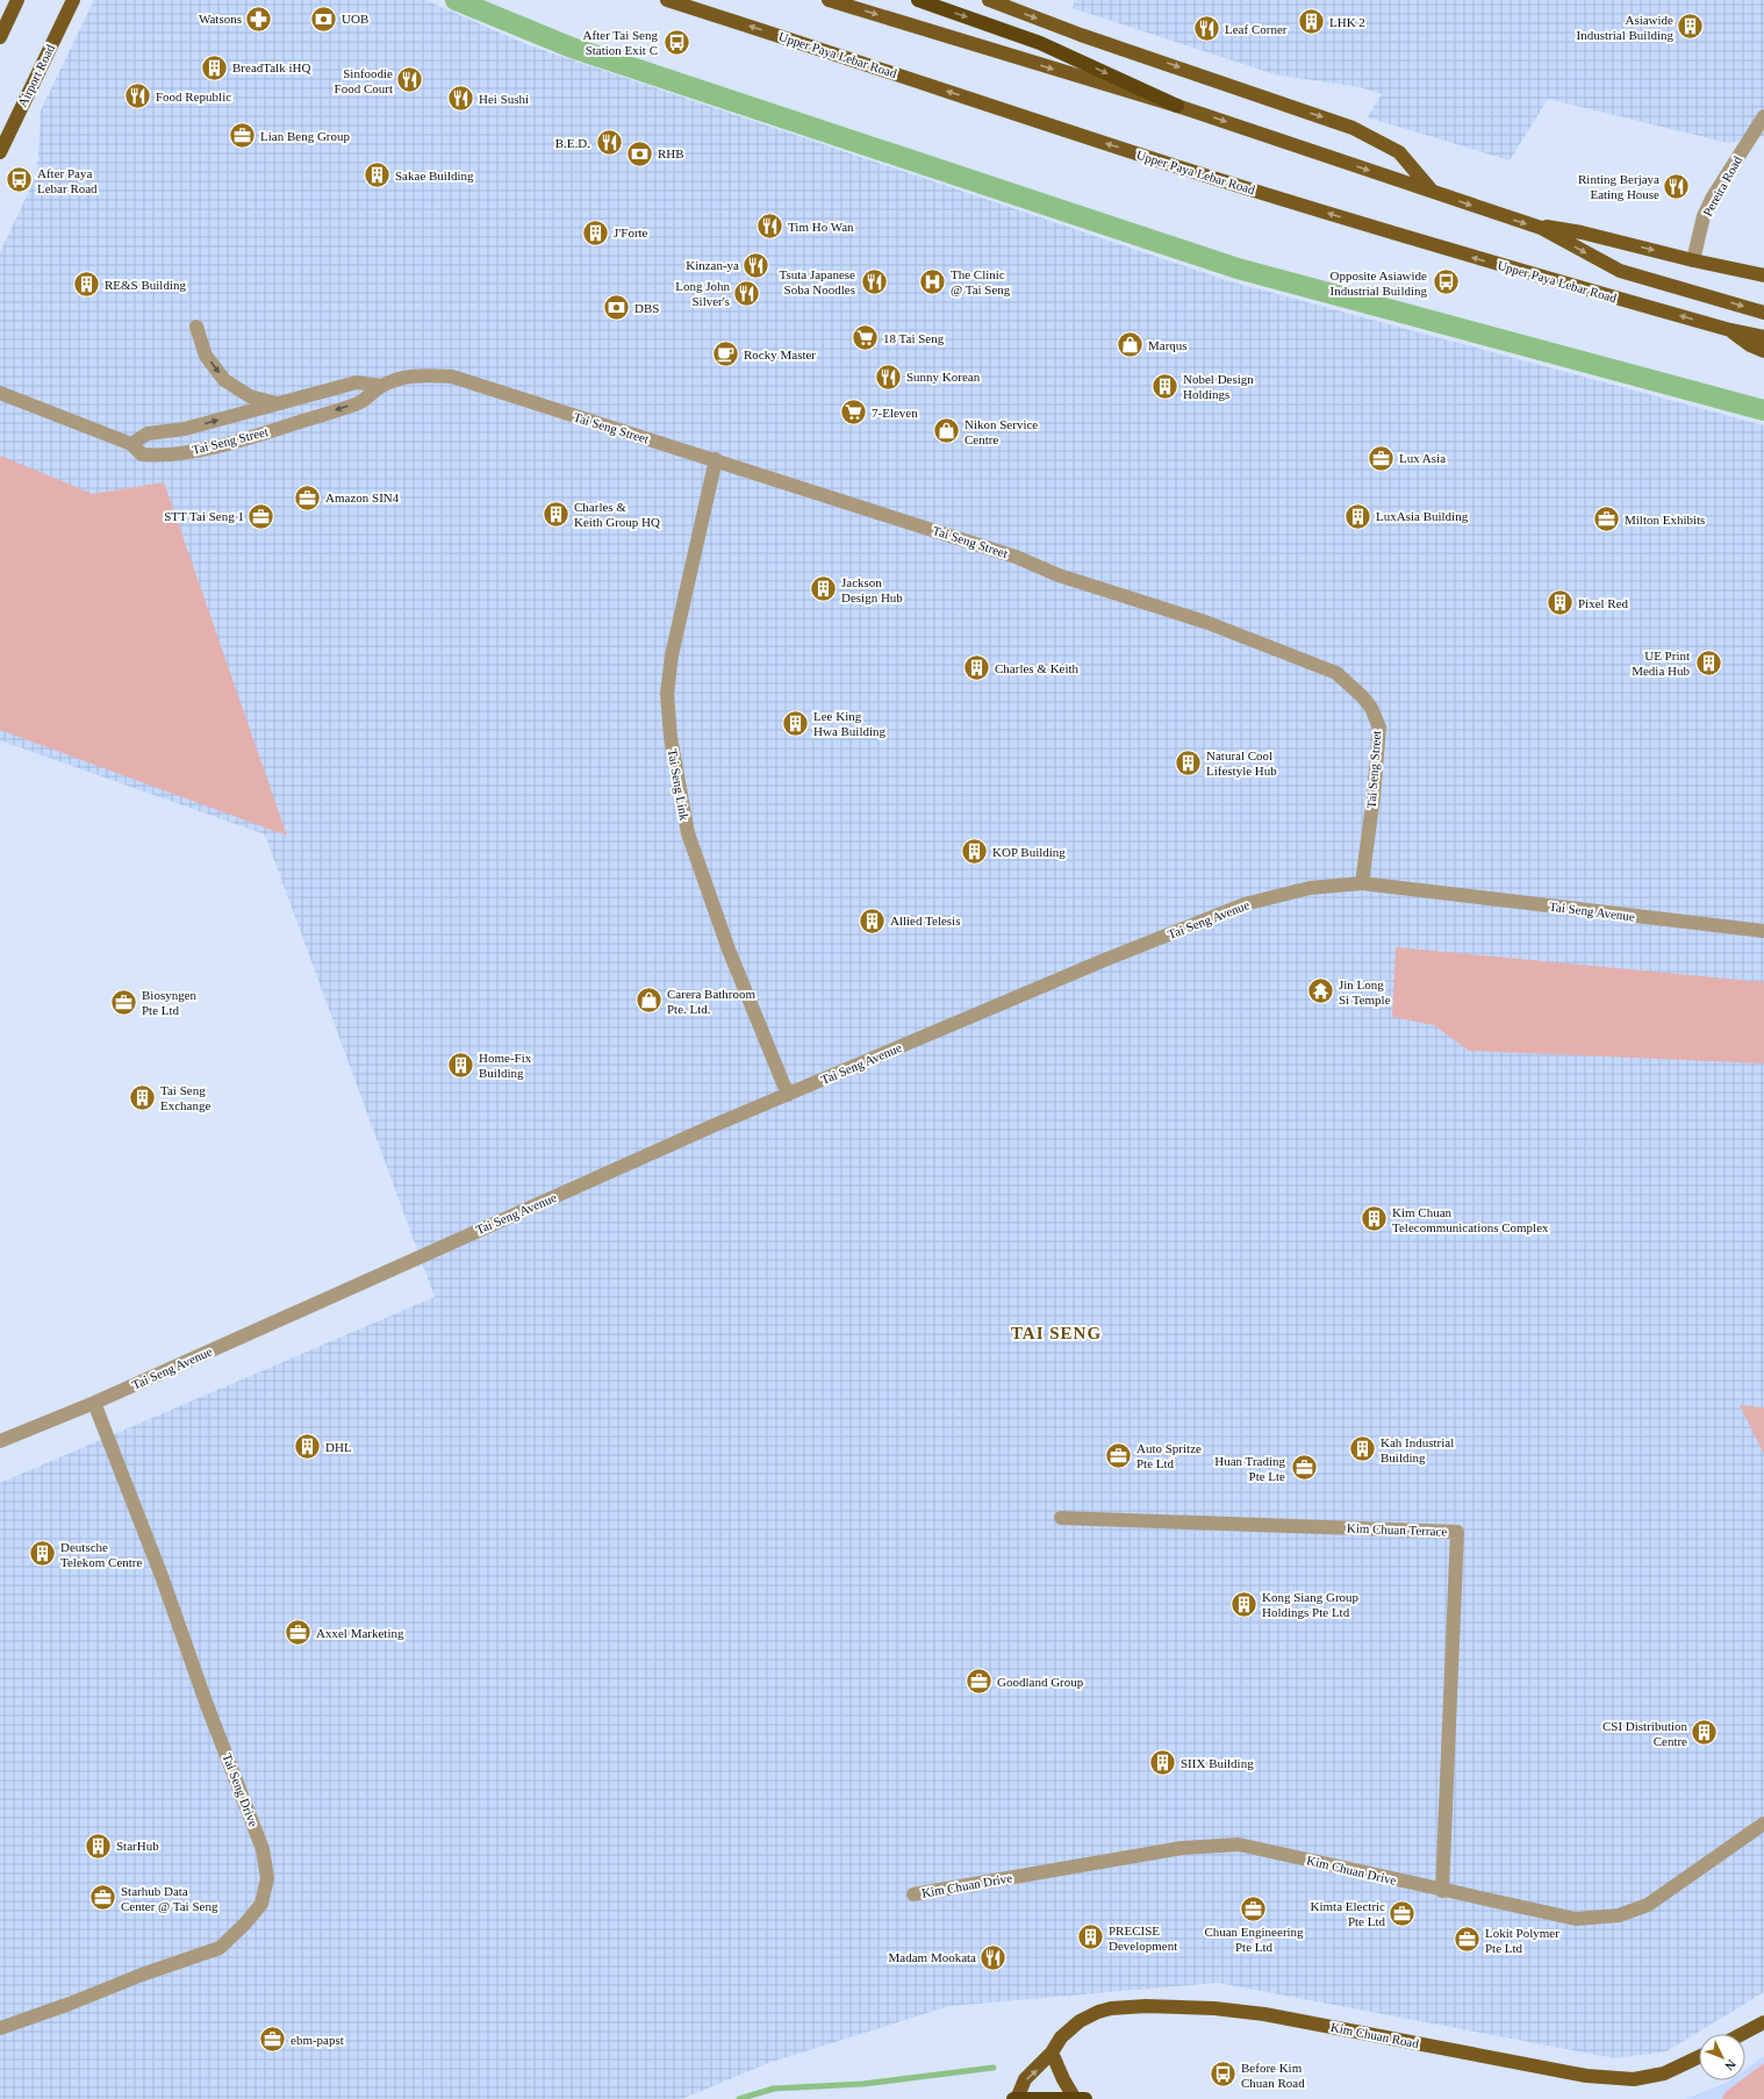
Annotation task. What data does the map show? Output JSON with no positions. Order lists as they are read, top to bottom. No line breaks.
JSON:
{"streets":{"main road":["Upper Paya Lebar Road","Airport Road","Kim Chuan Road"],"street":["Pereira Road","Tai Seng Street","Tai Seng Link","Tai Seng Avenue","Kim Chuan Terrace","Tai Seng Drive","Kim Chuan Drive"]},"crossings":[["Upper Paya Lebar Road","Pereira Road"],["Tai Seng Street","Tai Seng Link"],["Tai Seng Street","Tai Seng Avenue"],["Tai Seng Link","Tai Seng Avenue"],["Tai Seng Avenue","Tai Seng Drive"],["Kim Chuan Terrace","Kim Chuan Drive"]],"districts":["TAI SENG"],"places":{"pharmacy":["Watsons"],"bank":["UOB","RHB","DBS"],"building":["LHK 2","Asiawide Industrial Building","BreadTalk iHQ","Sakae Building","J'Forte","RE&S Building","Nobel Design Holdings","Charles & Keith Group HQ","LuxAsia Building","Jackson Design Hub","Pixel Red","UE Print Media Hub","Charles & Keith","Lee King Hwa Building","Natural Cool Lifestyle Hub","KOP Building","Allied Telesis","Home-Fix Building","Tai Seng Exchange","Kim Chuan Telecommunications Complex","DHL","Kah Industrial Building","Deutsche Telekom Centre","Kong Siang Group Holdings Pte Ltd","CSI Distribution Centre","SIIX Building","StarHub","PRECISE Development"],"restaurant":["Leaf Corner","Sinfoodie Food Court","Food Republic","Hei Sushi","B.E.D.","Rinting Berjaya Eating House","Tim Ho Wan","Kinzan-ya","Tsuta Japanese Soba Noodles","Long John Silver's","Sunny Korean","Madam Mookata"],"bus stop":["After Tai Seng Station Exit C","After Paya Lebar Road","Opposite Asiawide Industrial Building","Before Kim Chuan Road"],"office":["Lian Beng Group","Lux Asia","Amazon SIN4","STT Tai Seng 1","Milton Exhibits","Biosyngen Pte Ltd","Auto Spritze Pte Ltd","Huan Trading Pte Lte","Axxel Marketing","Goodland Group","Starhub Data Center @ Tai Seng","Chuan Engineering Pte Ltd","Kimta Electric Pte Ltd","Lokit Polymer Pte Ltd","ebm-papst"],"hospital":["The Clinic @ Tai Seng"],"supermarket":["18 Tai Seng","7-Eleven"],"shop":["Marqus","Nikon Service Centre","Carera Bathroom Pte. Ltd."],"cafe":["Rocky Master"],"temple":["Jin Long Si Temple"]},"north":"bottom right"}
